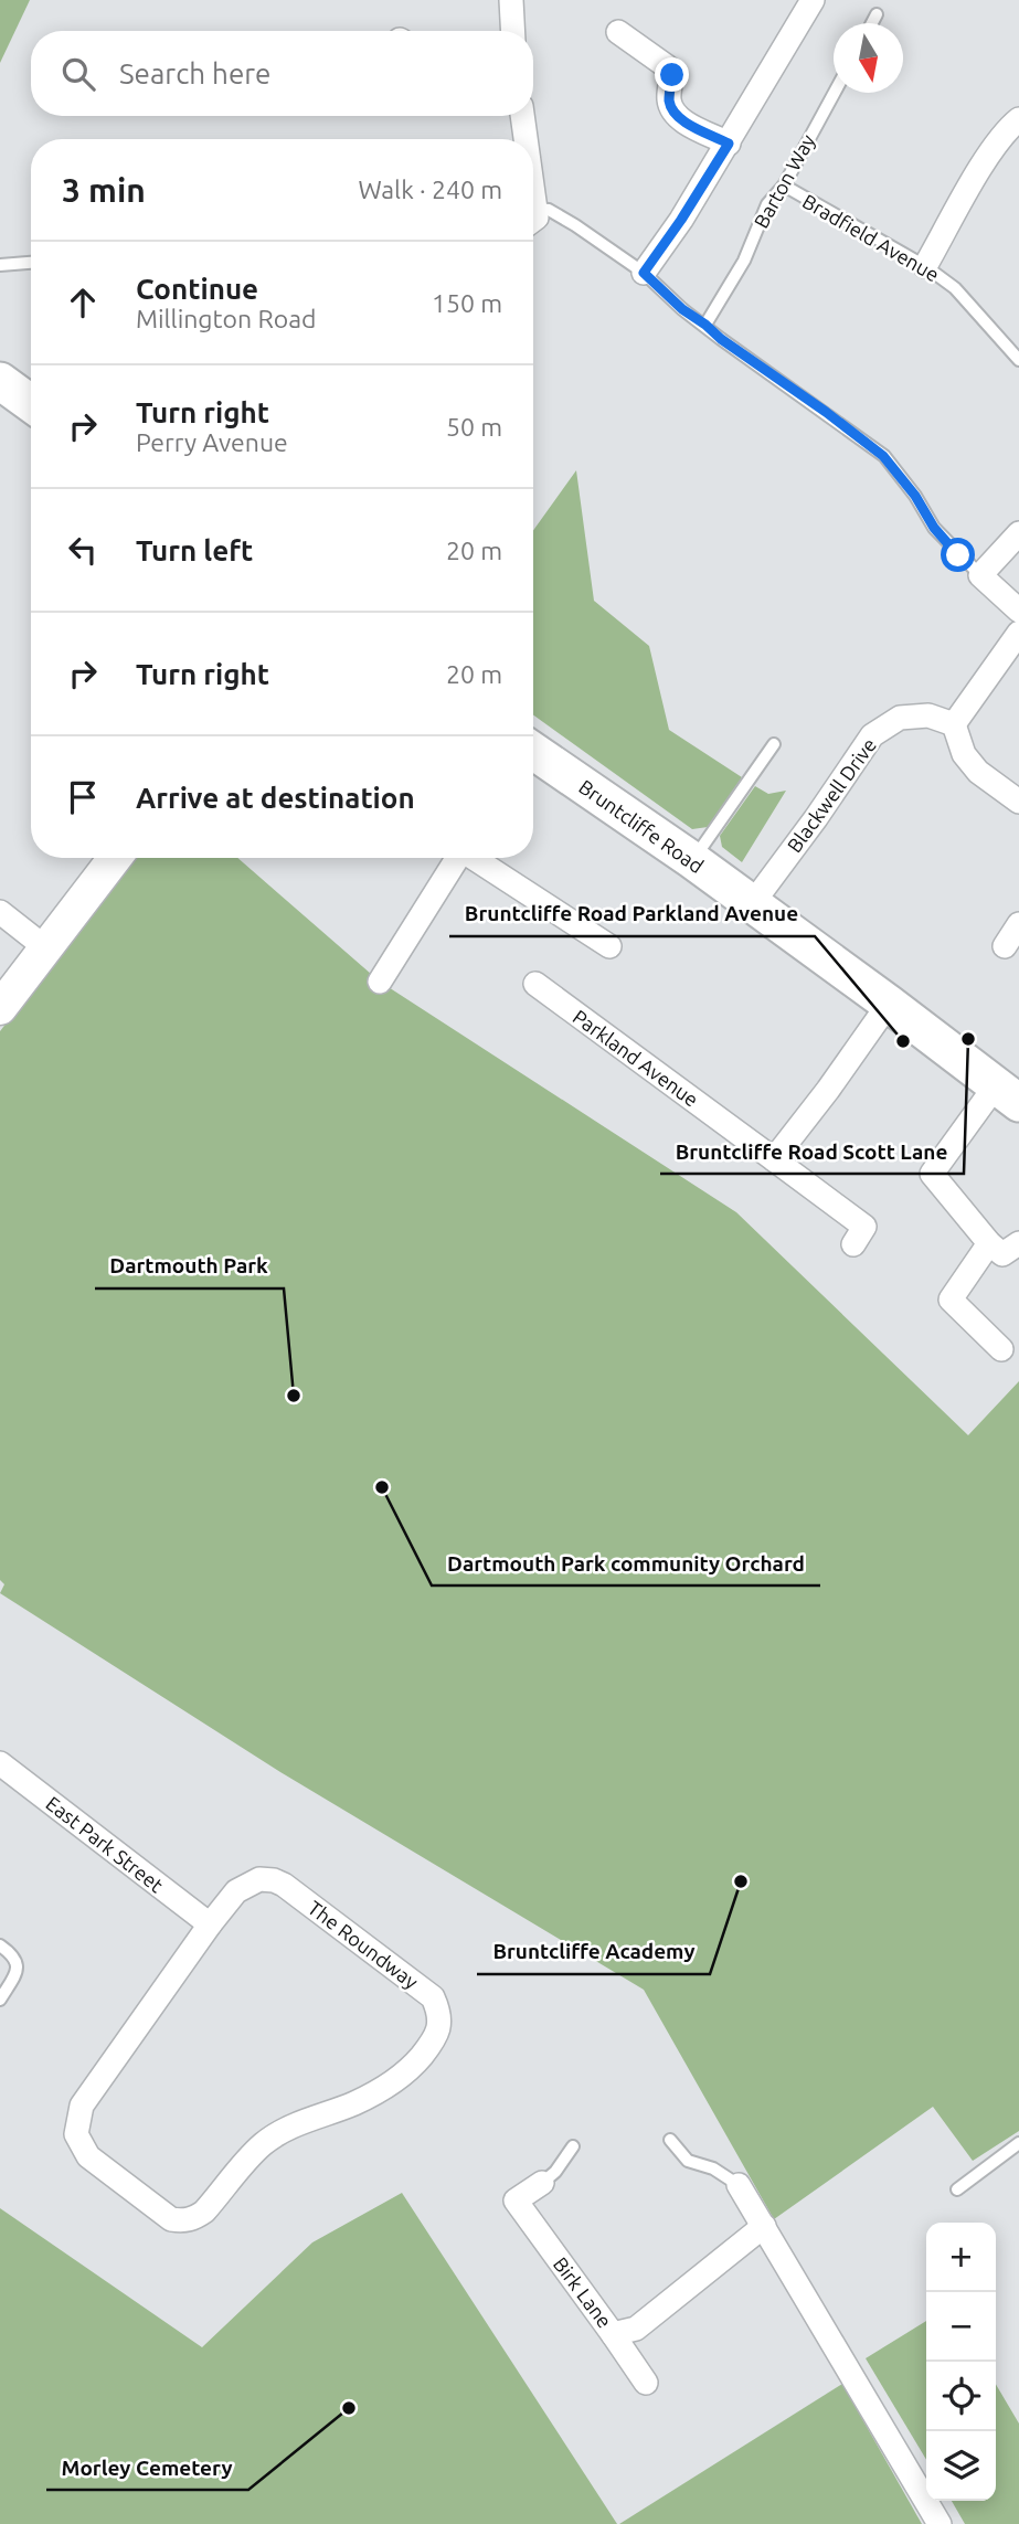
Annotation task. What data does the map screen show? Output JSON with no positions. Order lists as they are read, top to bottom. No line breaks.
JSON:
{"streets":{"main road":["Bruntcliffe Road"],"street":["Blackwell Drive","Parkland Avenue","East Park Street","The Roundway","Birk Lane"],"lane":["Barton Way","Bradfield Avenue"]},"crossings":[["Barton Way","Bradfield Avenue"],["Blackwell Drive","Bruntcliffe Road"],["East Park Street","The Roundway"]],"places":["Bruntcliffe Road Scott Lane","Bruntcliffe Road Parkland Avenue","Dartmouth Park","Dartmouth Park community Orchard","Bruntcliffe Academy","Morley Cemetery"],"north":"bottom","page":{"search":"Search here","heading":["3 min","Walk · 240 m"],"list":[["Continue","Millington Road","150 m"],["Turn right","Perry Avenue","50 m"],["Turn left","20 m"],["Turn right","20 m"],"Arrive at destination"],"map_buttons":["+","−"]}}
